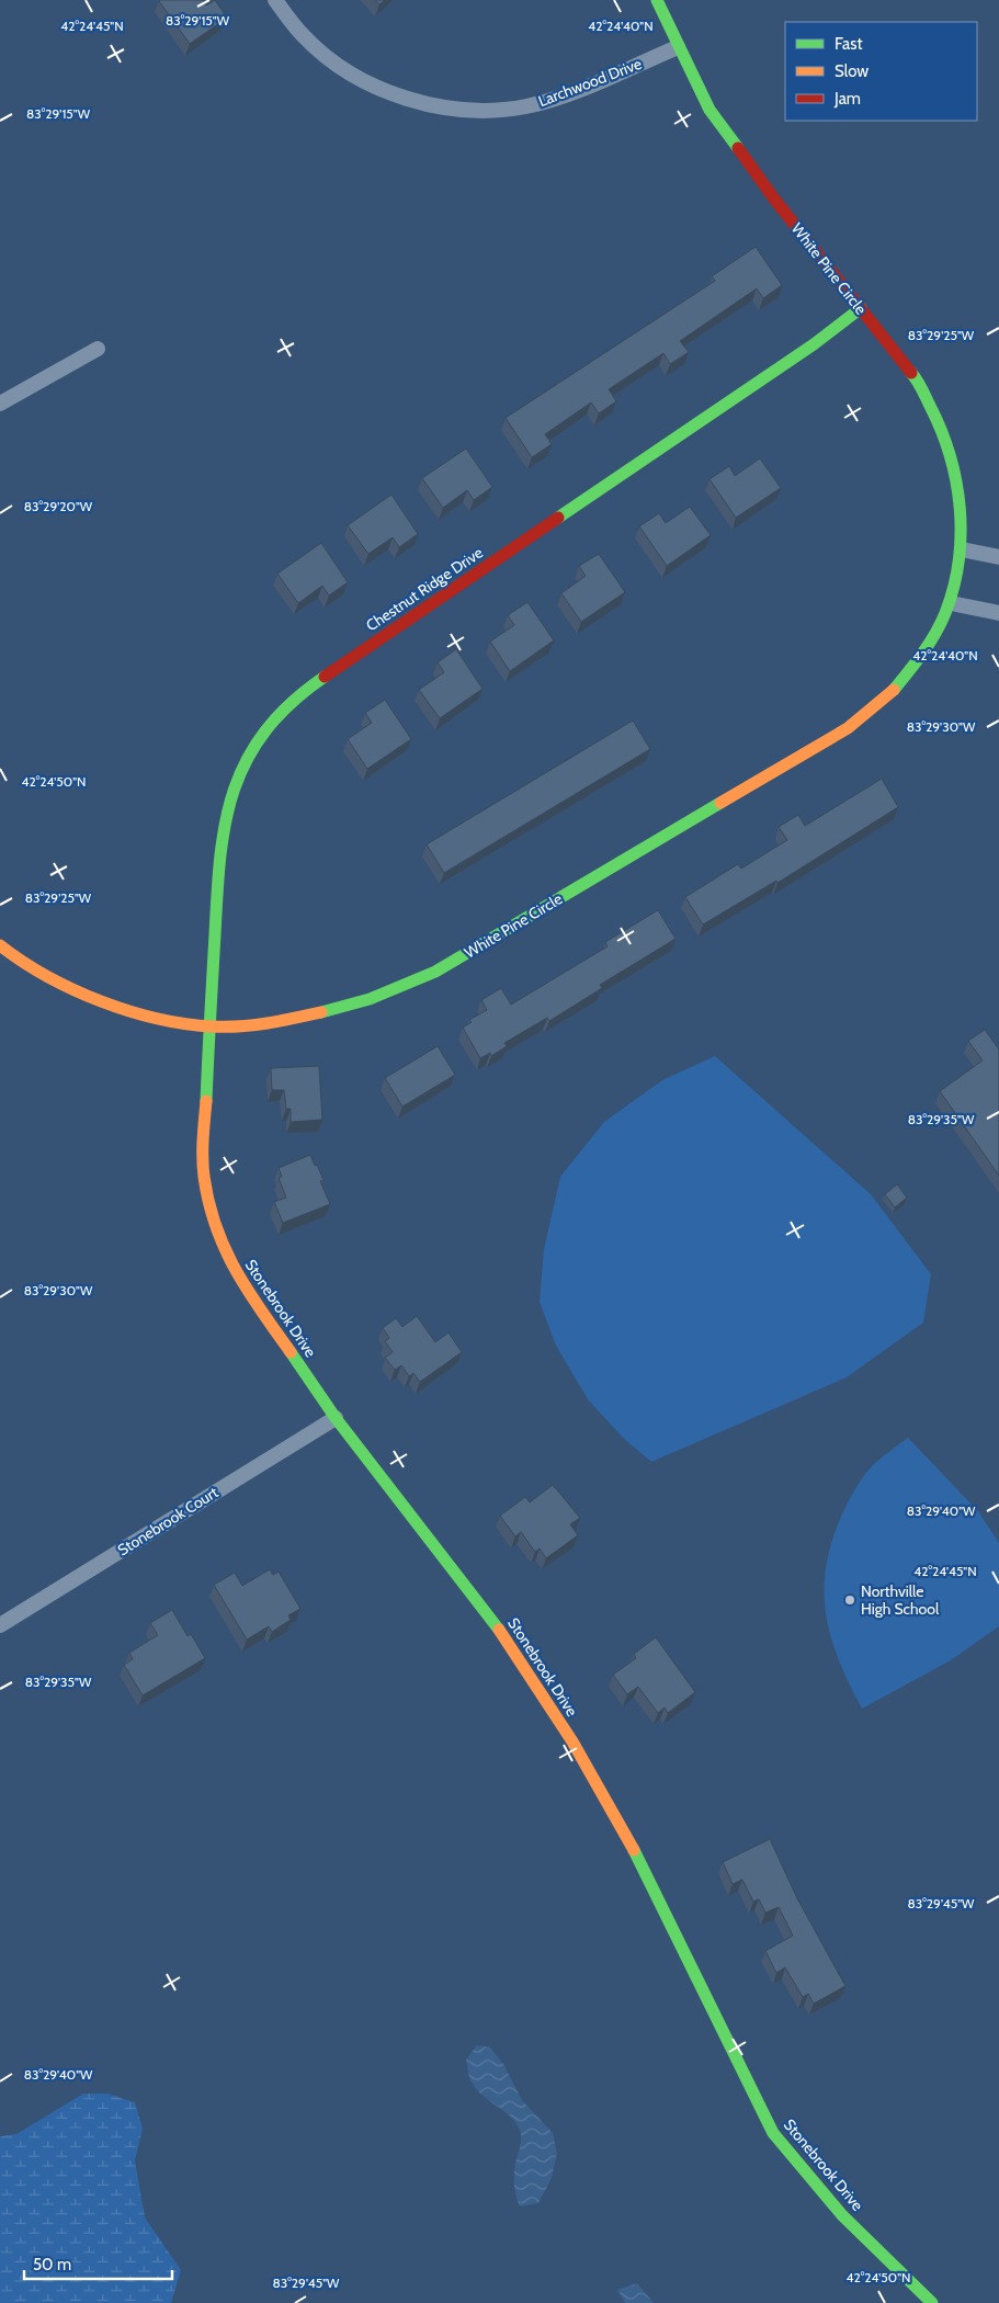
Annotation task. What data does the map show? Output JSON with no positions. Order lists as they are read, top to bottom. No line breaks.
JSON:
{"streets":{"street":["Larchwood Drive","White Pine Circle","Chestnut Ridge Drive","Stonebrook Drive","Stonebrook Court"]},"crossings":[["Larchwood Drive","White Pine Circle"],["White Pine Circle","Chestnut Ridge Drive"],["White Pine Circle","Stonebrook Drive"],["Chestnut Ridge Drive","Stonebrook Drive"],["Stonebrook Drive","Stonebrook Court"]],"places":["Northville High School"],"legend":["Fast","Slow","Jam"],"scale_bar":"50 m","coordinates":["83°29'15\"W","42°24'45\"N","42°24'40\"N","83°29'25\"W","83°29'20\"W","83°29'30\"W","42°24'50\"N","83°29'35\"W","83°29'40\"W","83°29'45\"W"]}
